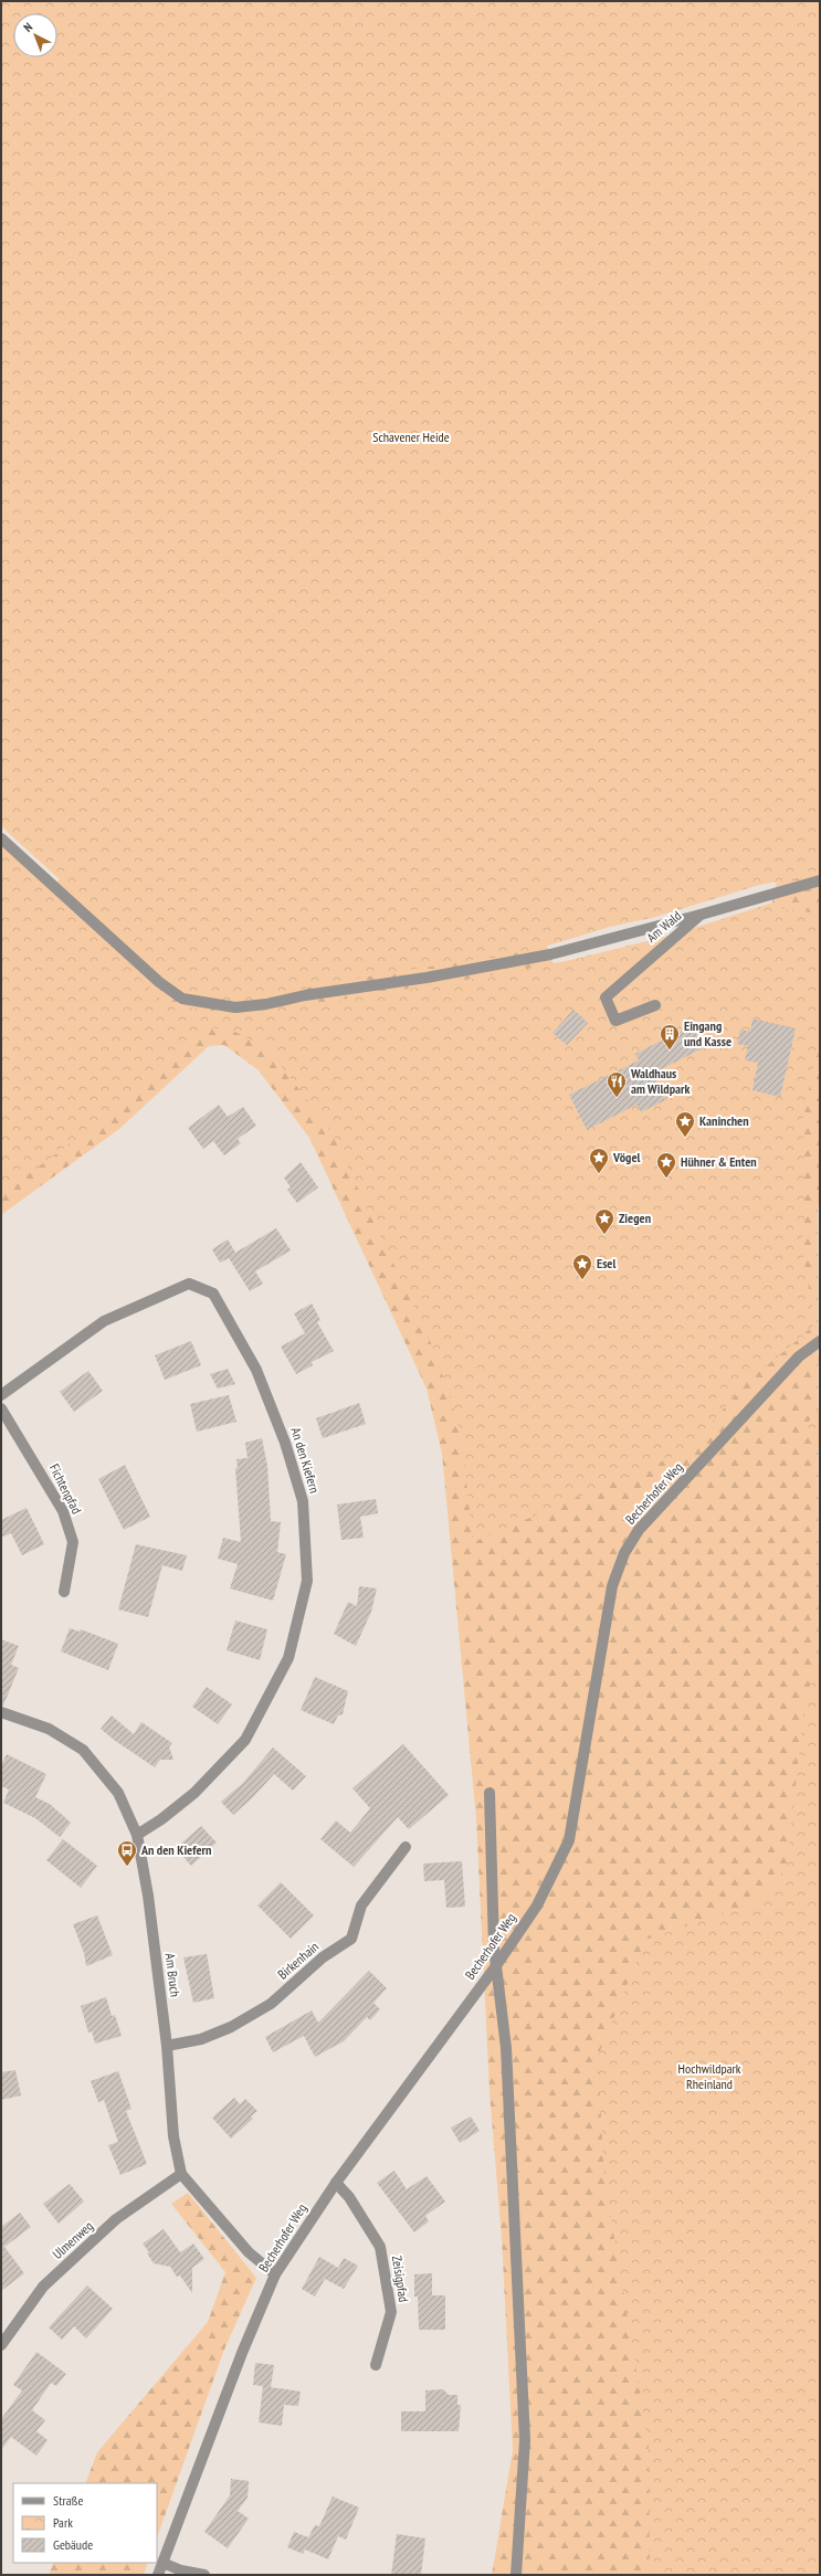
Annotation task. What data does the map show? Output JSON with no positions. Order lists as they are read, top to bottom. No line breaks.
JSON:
{"streets":{"street":["Am Wald","An den Kiefern","Fichtenpfad","Becherhofer Weg","Birkenhain","Am Bruch","Ulmenweg","Zeisigpfad"]},"crossings":[["An den Kiefern","Am Bruch"],["Becherhofer Weg","Am Bruch"],["Becherhofer Weg","Zeisigpfad"],["Birkenhain","Am Bruch"],["Am Bruch","Ulmenweg"]],"parks":["Schavener Heide","Hochwildpark Rheinland"],"places":{"building":["Eingang und Kasse"],"restaurant":["Waldhaus am Wildpark"],"place":["Kaninchen","Vögel","Hühner & Enten","Ziegen","Esel"],"bus stop":["An den Kiefern"]},"legend":["Straße","Park","Gebäude"],"north":"top left"}
